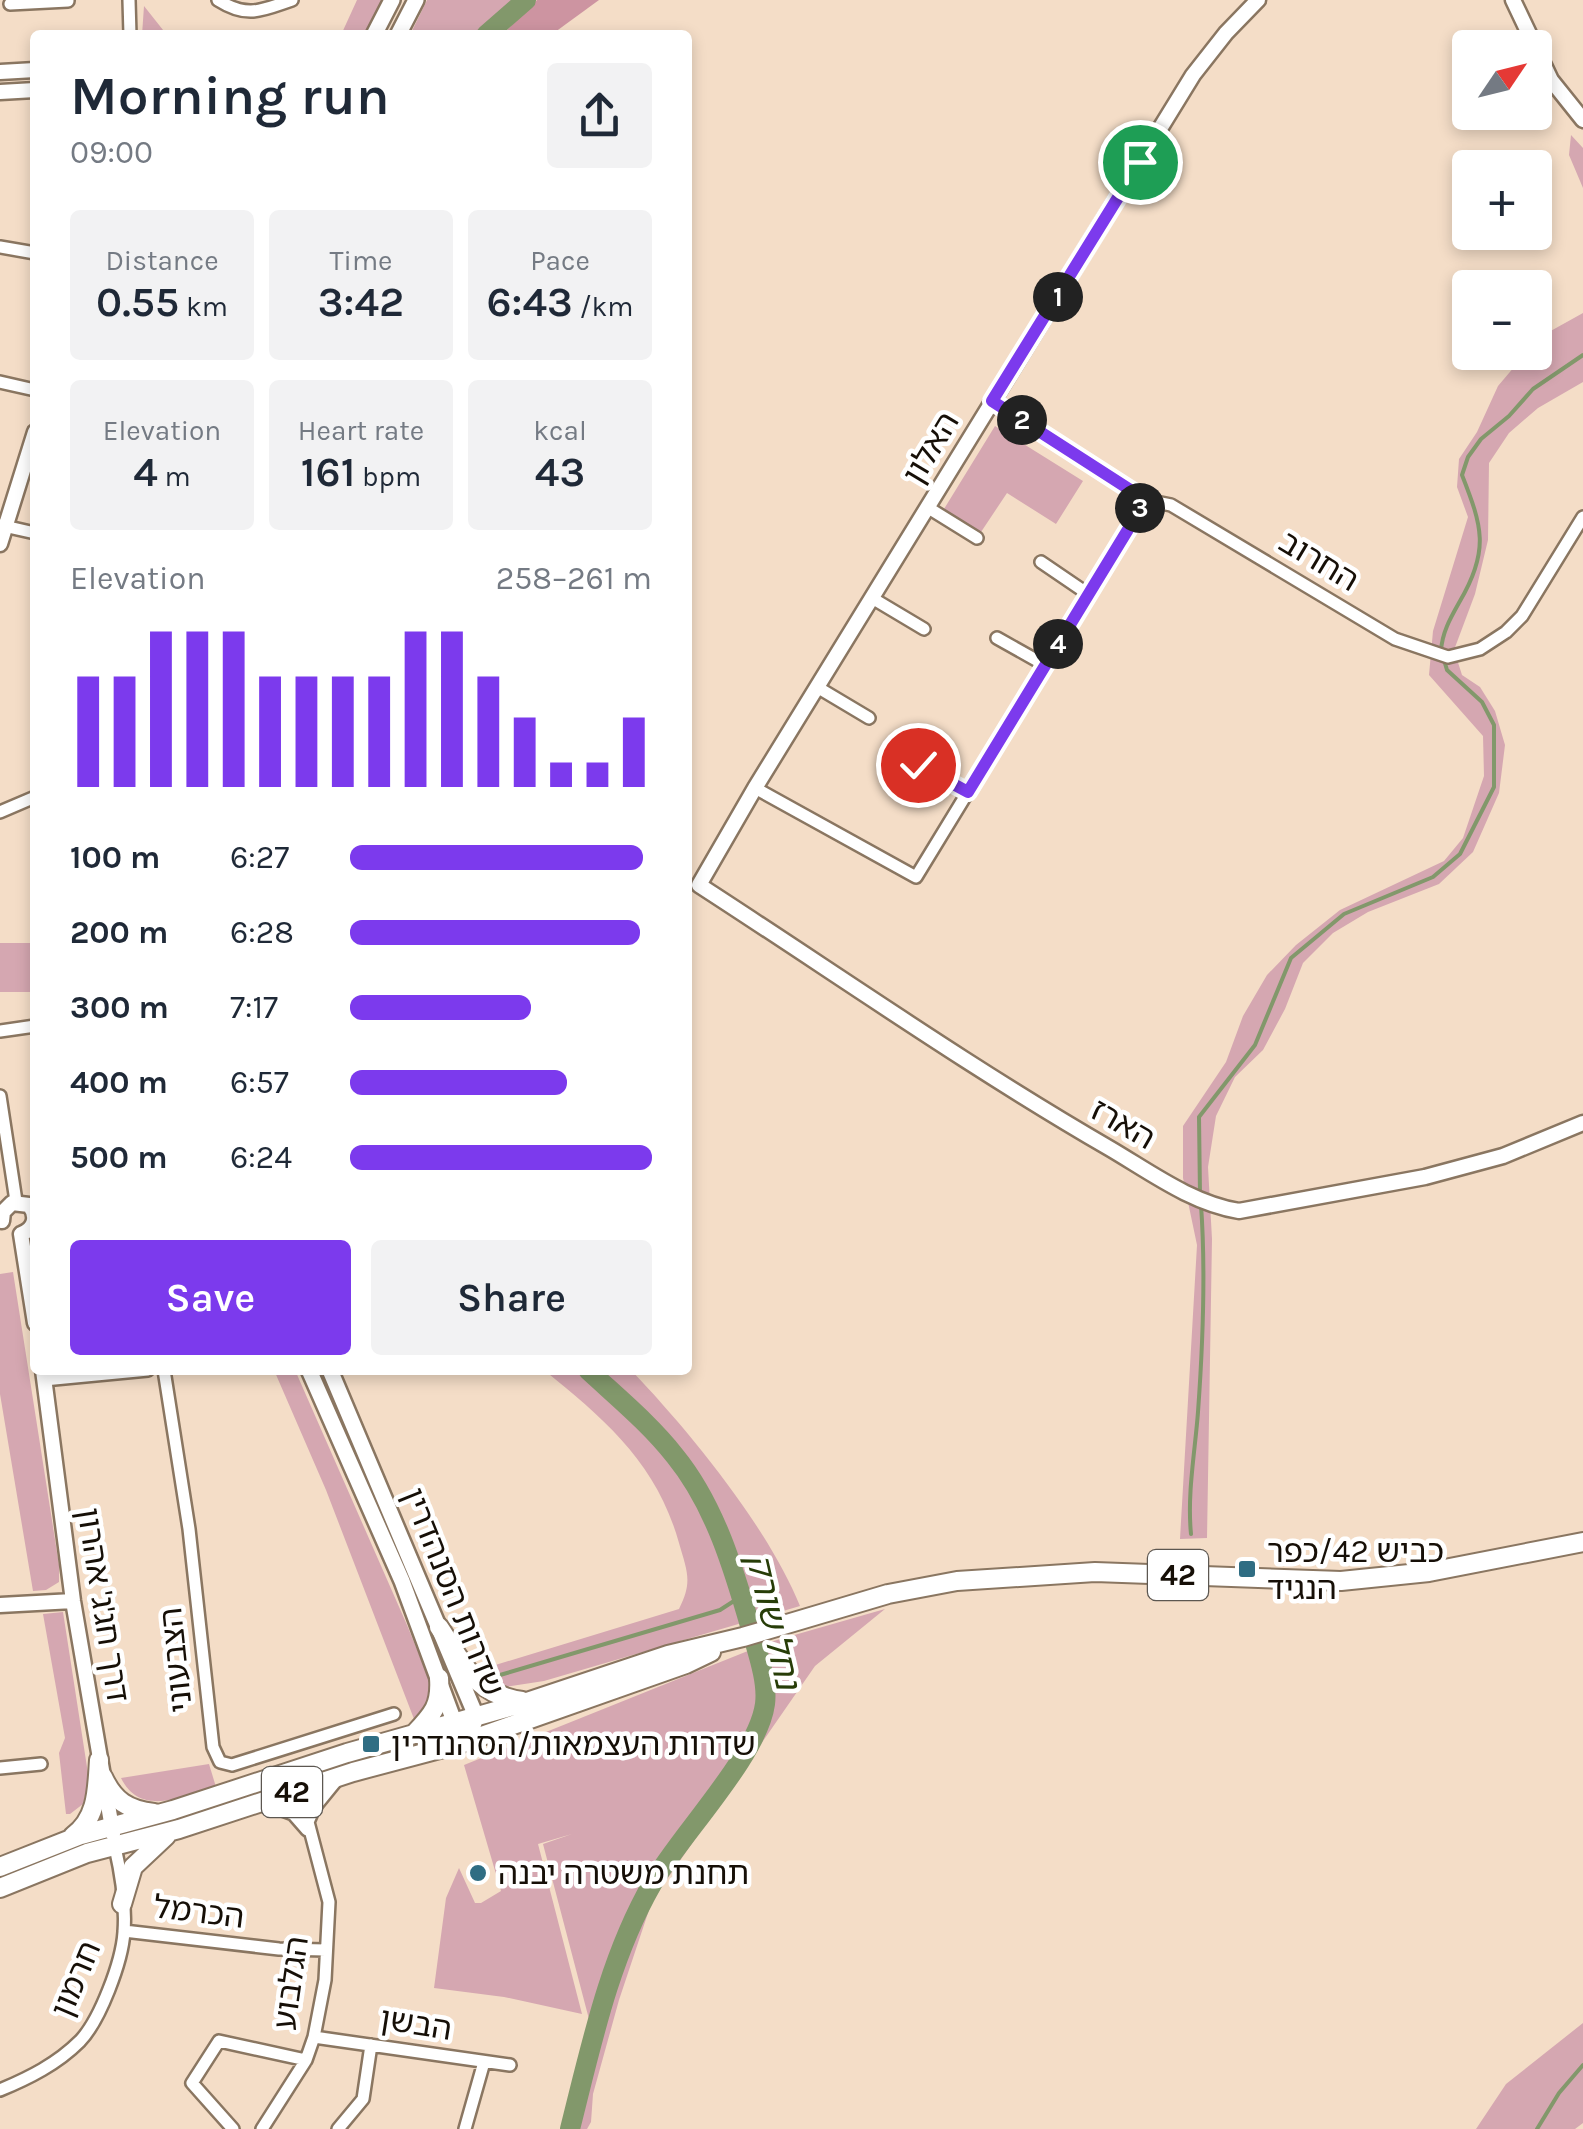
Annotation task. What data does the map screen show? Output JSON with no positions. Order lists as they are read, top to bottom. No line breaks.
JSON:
{"streets":{"highway":["42"],"main road":["שדרות הסנהדרין"],"street":["האלון","החרוב","הארז","דרך חג'ג' אהרון","הצבעוני","הכרמל","חרמון","הגלבוע","הבשן"]},"crossings":[["האלון","החרוב"],["האלון","הארז"],["42","שדרות הסנהדרין"],["42","דרך חג'ג' אהרון"],["42","חרמון"],["דרך חג'ג' אהרון","חרמון"],["הכרמל","חרמון"],["הכרמל","הגלבוע"],["הגלבוע","הבשן"]],"water":["נחל שורק"],"places":{"transit":["כביש 42/כפר הנגיד","שדרות העצמאות/הסהנדרין"],"other":["תחנת משטרה יבנה"]},"north":"top right","page":{"map_buttons":["+","−"],"heading":["Morning run","09:00"],"stats":[["Distance","0.55 km"],["Time","3:42"],["Pace","6:43 /km"],["Elevation","4 m"],["Heart rate","161 bpm"],["kcal","43"]],"pins":["1","2","3","4"],"chart":["Elevation","258–261 m"],"list":[{"name":"100 m","note":"6:27"},{"name":"200 m","note":"6:28"},{"name":"300 m","note":"7:17"},{"name":"400 m","note":"6:57"},{"name":"500 m","note":"6:24"}],"buttons":["Save","Share"]}}
